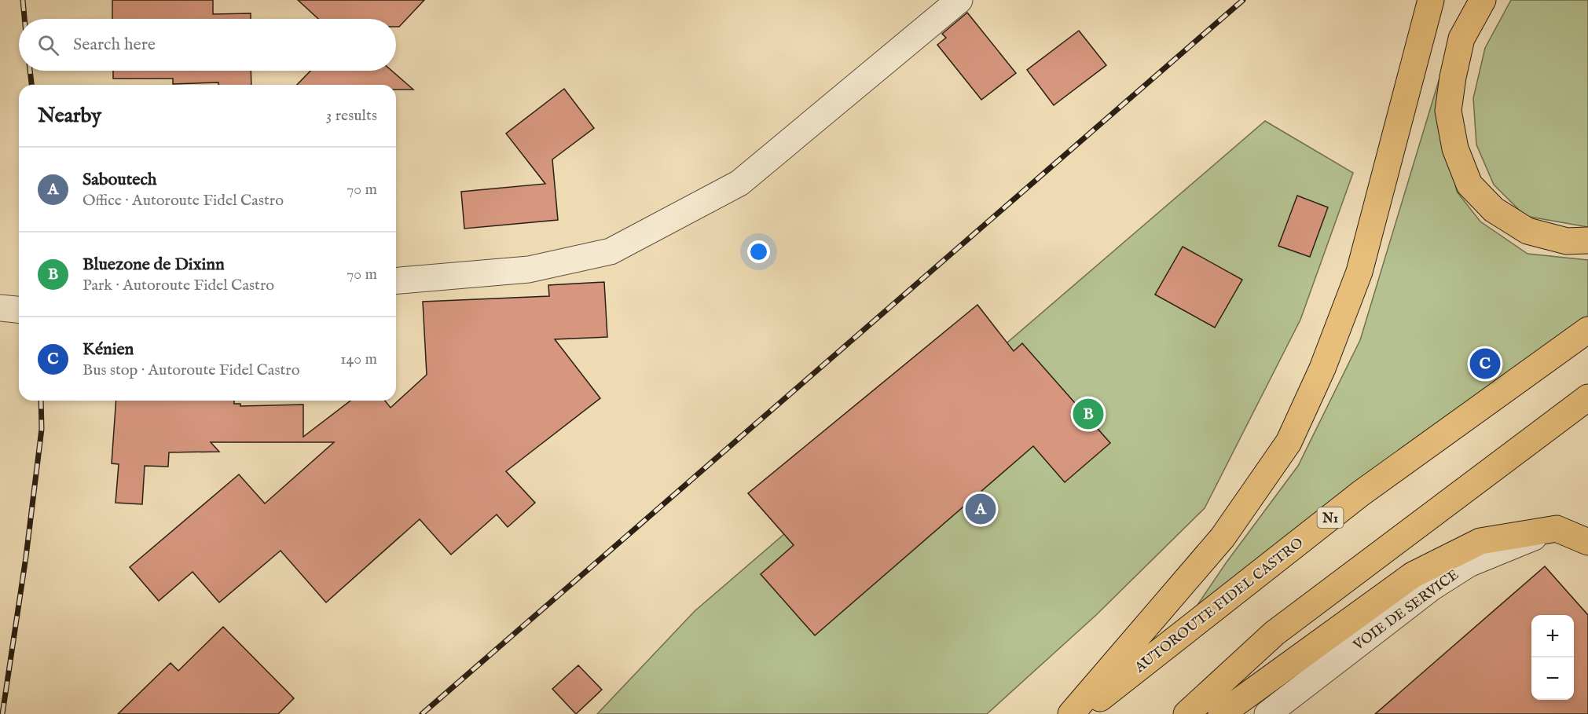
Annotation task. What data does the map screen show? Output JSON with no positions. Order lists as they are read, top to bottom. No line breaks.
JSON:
{"streets":{"highway":["N1","AUTOROUTE FIDEL CASTRO"],"street":["VOIE DE SERVICE"]},"page":{"search":"Search here","heading":["Nearby","3 results"],"list":[{"mark":"A","name":"Saboutech","note":"Office · Autoroute Fidel Castro","value":"70 m"},{"mark":"B","name":"Bluezone de Dixinn","note":"Park · Autoroute Fidel Castro","value":"70 m"},{"mark":"C","name":"Kénien","note":"Bus stop · Autoroute Fidel Castro","value":"140 m"}],"pins":["C","B","A"],"map_buttons":["+","−"]}}
